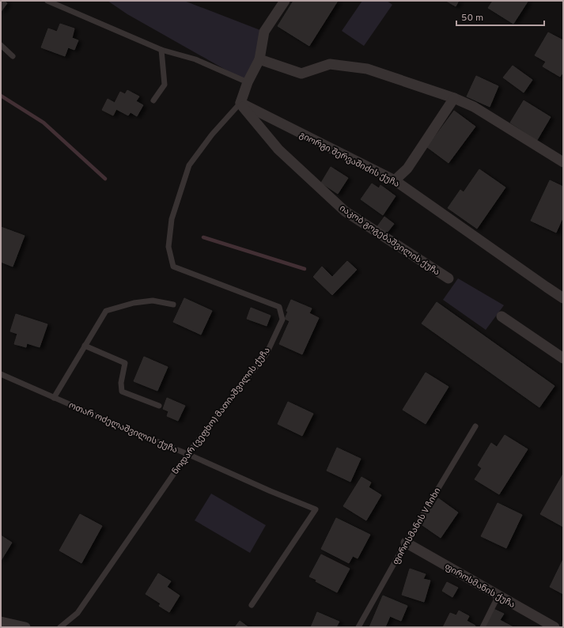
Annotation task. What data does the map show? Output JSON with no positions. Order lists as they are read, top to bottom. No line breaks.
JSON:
{"streets":{"street":["გიორგი შერვაშიძის ქუჩა","იაკობ გოგებაშვილის ქუჩა","ფიროსმანის ქუჩა"],"lane":["ნოდარ (ვეფხო) მათიაშვილის ქუჩა","ოთარ ოძელაშვილის ქუჩა","ფიროსმანის V ჩიხი"]},"crossings":[["გიორგი შერვაშიძის ქუჩა","იაკობ გოგებაშვილის ქუჩა"],["გიორგი შერვაშიძის ქუჩა","ნოდარ (ვეფხო) მათიაშვილის ქუჩა"],["იაკობ გოგებაშვილის ქუჩა","ნოდარ (ვეფხო) მათიაშვილის ქუჩა"],["ნოდარ (ვეფხო) მათიაშვილის ქუჩა","ოთარ ოძელაშვილის ქუჩა"],["ფიროსმანის V ჩიხი","ფიროსმანის ქუჩა"]],"scale_bar":"50 m"}
